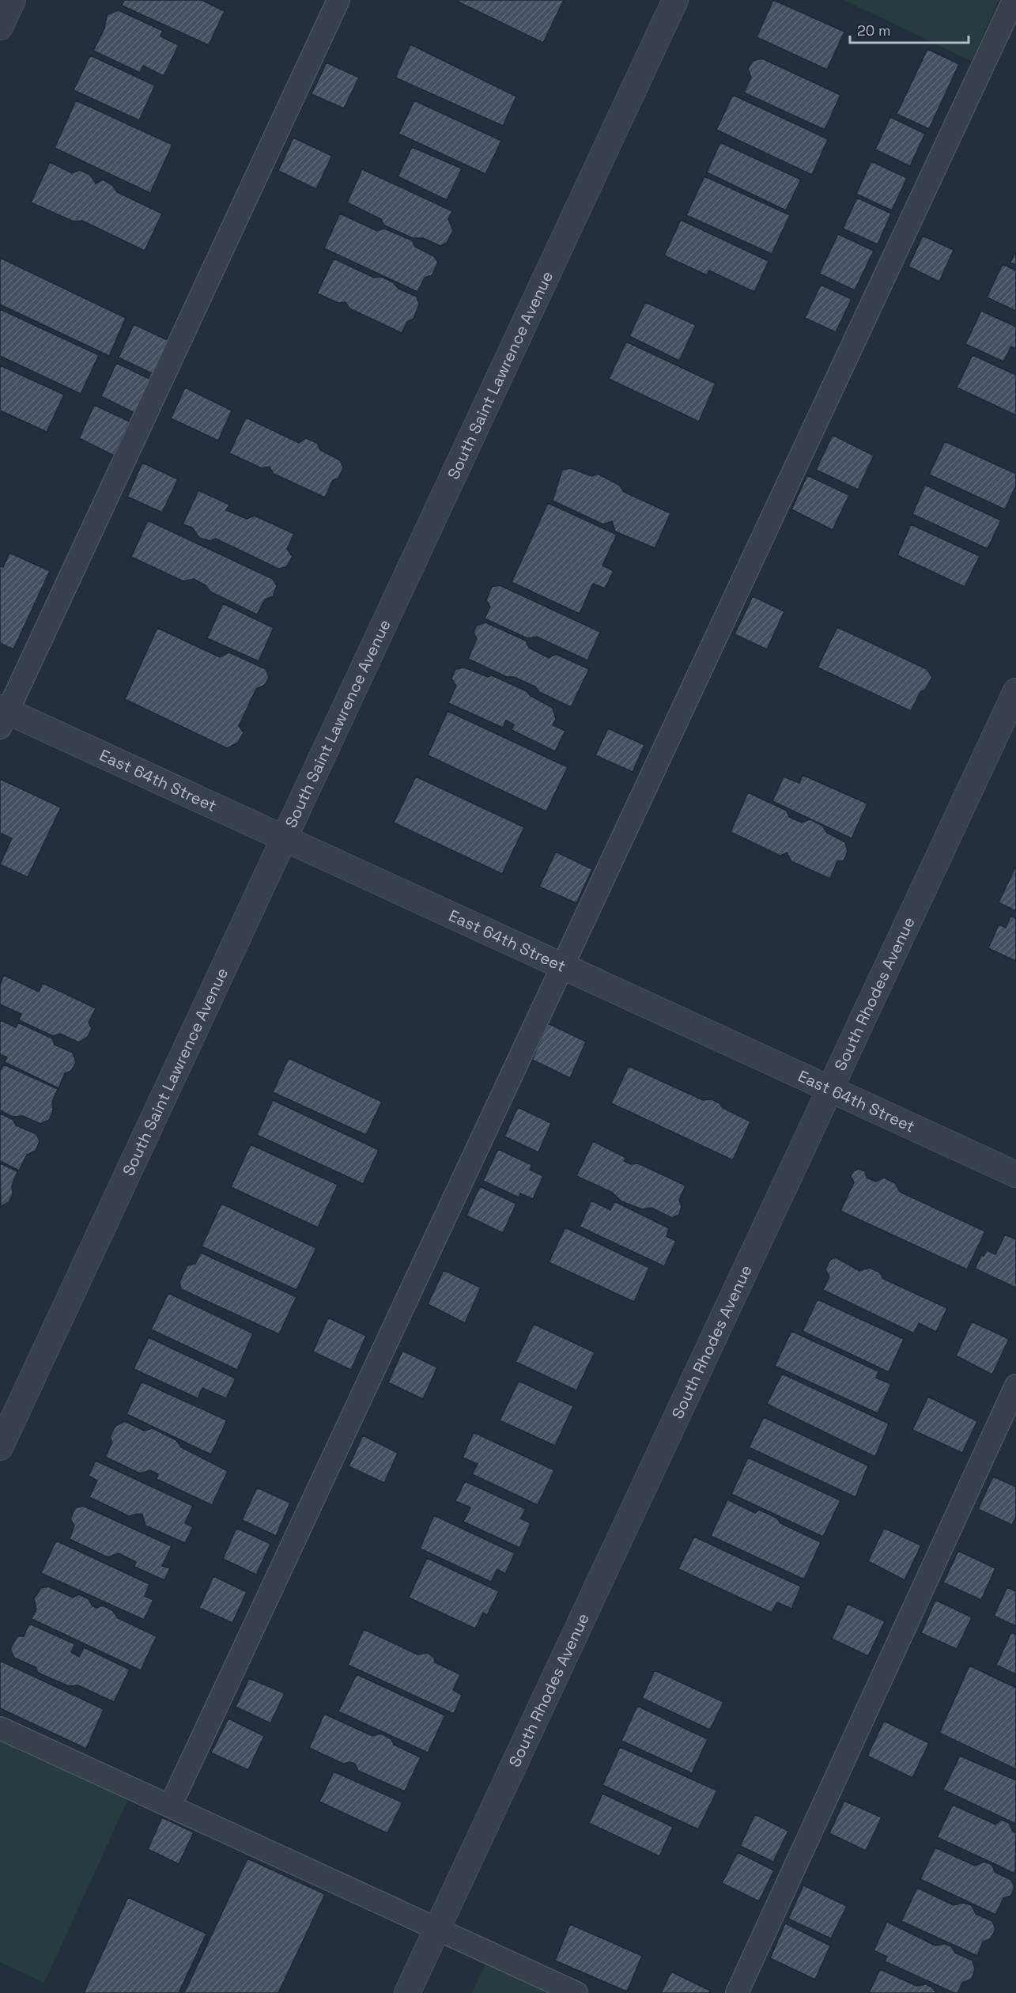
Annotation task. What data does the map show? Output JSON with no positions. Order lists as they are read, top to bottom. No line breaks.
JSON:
{"streets":{"street":["South Saint Lawrence Avenue","East 64th Street","South Rhodes Avenue"]},"crossings":[["South Saint Lawrence Avenue","East 64th Street"],["East 64th Street","South Rhodes Avenue"]],"scale_bar":"20 m"}
